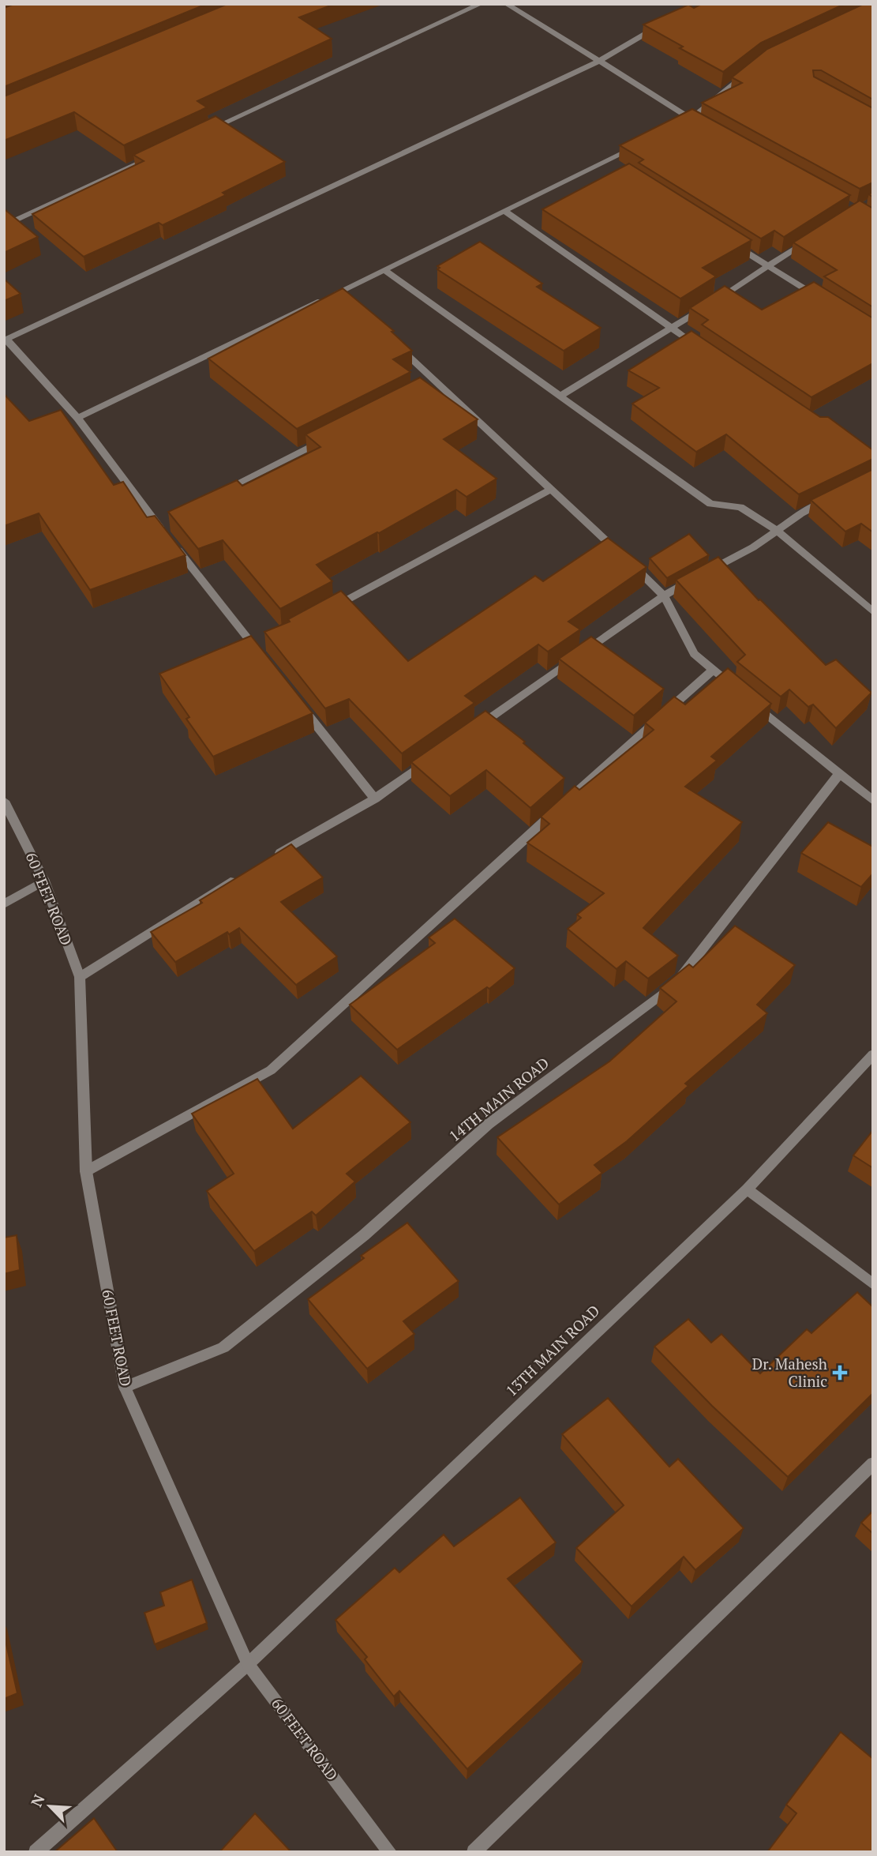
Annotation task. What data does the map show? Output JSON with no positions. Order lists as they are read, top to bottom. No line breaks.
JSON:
{"streets":{"street":["60 FEET ROAD","14TH MAIN ROAD","13TH MAIN ROAD"]},"crossings":[["60 FEET ROAD","14TH MAIN ROAD"],["60 FEET ROAD","13TH MAIN ROAD"]],"places":{"health":["Dr. Mahesh Clinic"]},"north":"top left"}
